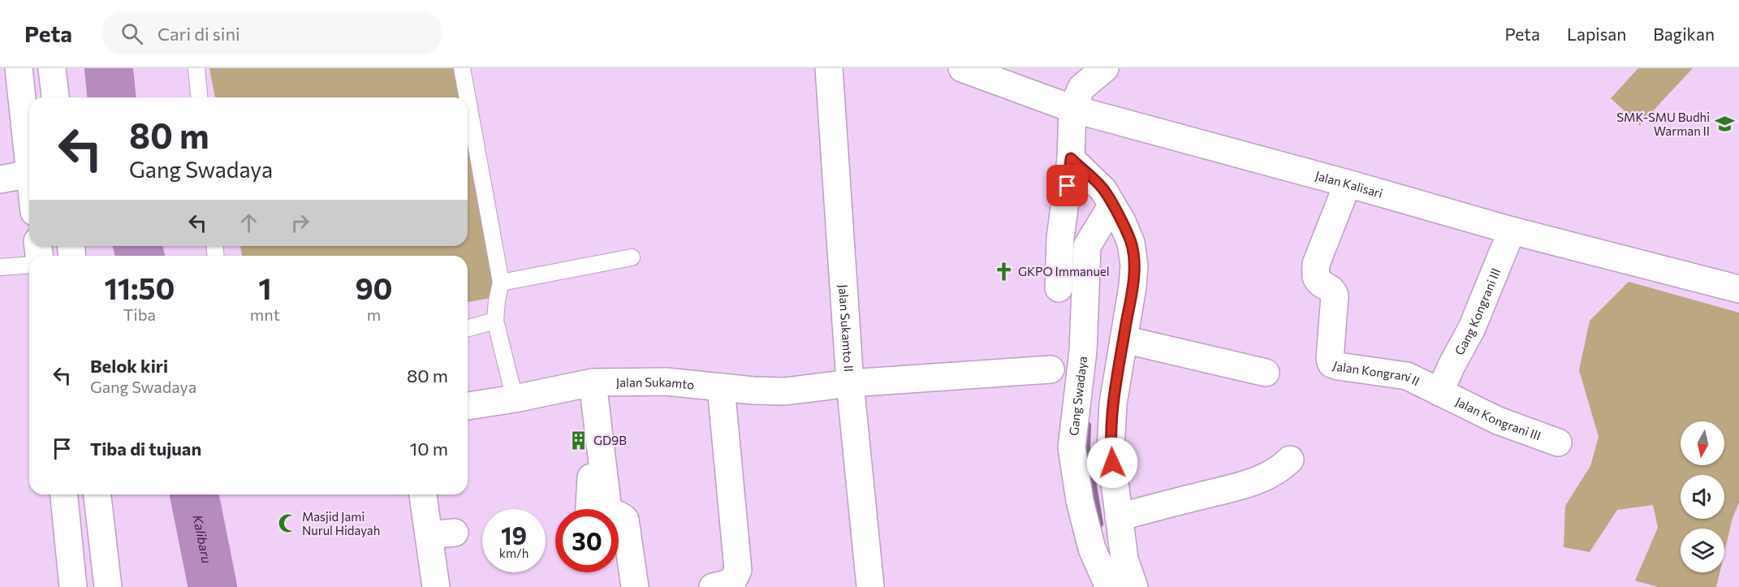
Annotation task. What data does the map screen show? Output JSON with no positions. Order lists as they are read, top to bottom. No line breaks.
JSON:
{"streets":{"main road":["Jalan Kalisari","Gang Kongrani III","Jalan Sukamto II","Jalan Kongrani II","Jalan Sukamto","Gang Swadaya","Jalan Kongrani III"]},"crossings":[["Jalan Kalisari","Gang Kongrani III"],["Jalan Kalisari","Jalan Kongrani II"],["Gang Kongrani III","Jalan Kongrani II"],["Gang Kongrani III","Jalan Kongrani III"],["Jalan Sukamto II","Jalan Sukamto"],["Jalan Kongrani II","Jalan Kongrani III"]],"water":["Kalibaru"],"places":{"school or university":["SMK-SMU Budhi Warman II"],"church":["GKPO Immanuel"],"building":["GD9B"],"mosque":["Masjid Jami Nurul Hidayah"]},"north":"bottom","page":{"header":"Peta","search":"Cari di sini","nav":["Peta","Lapisan","Bagikan"],"turn":["80 m","Gang Swadaya"],"eta":["11:50","Tiba","1","mnt","90","m"],"list":[{"name":"Belok kiri","note":"Gang Swadaya","value":"80 m"},{"name":"Tiba di tujuan","value":"10 m"}],"speed":"19 km/h","limit":"30"}}
